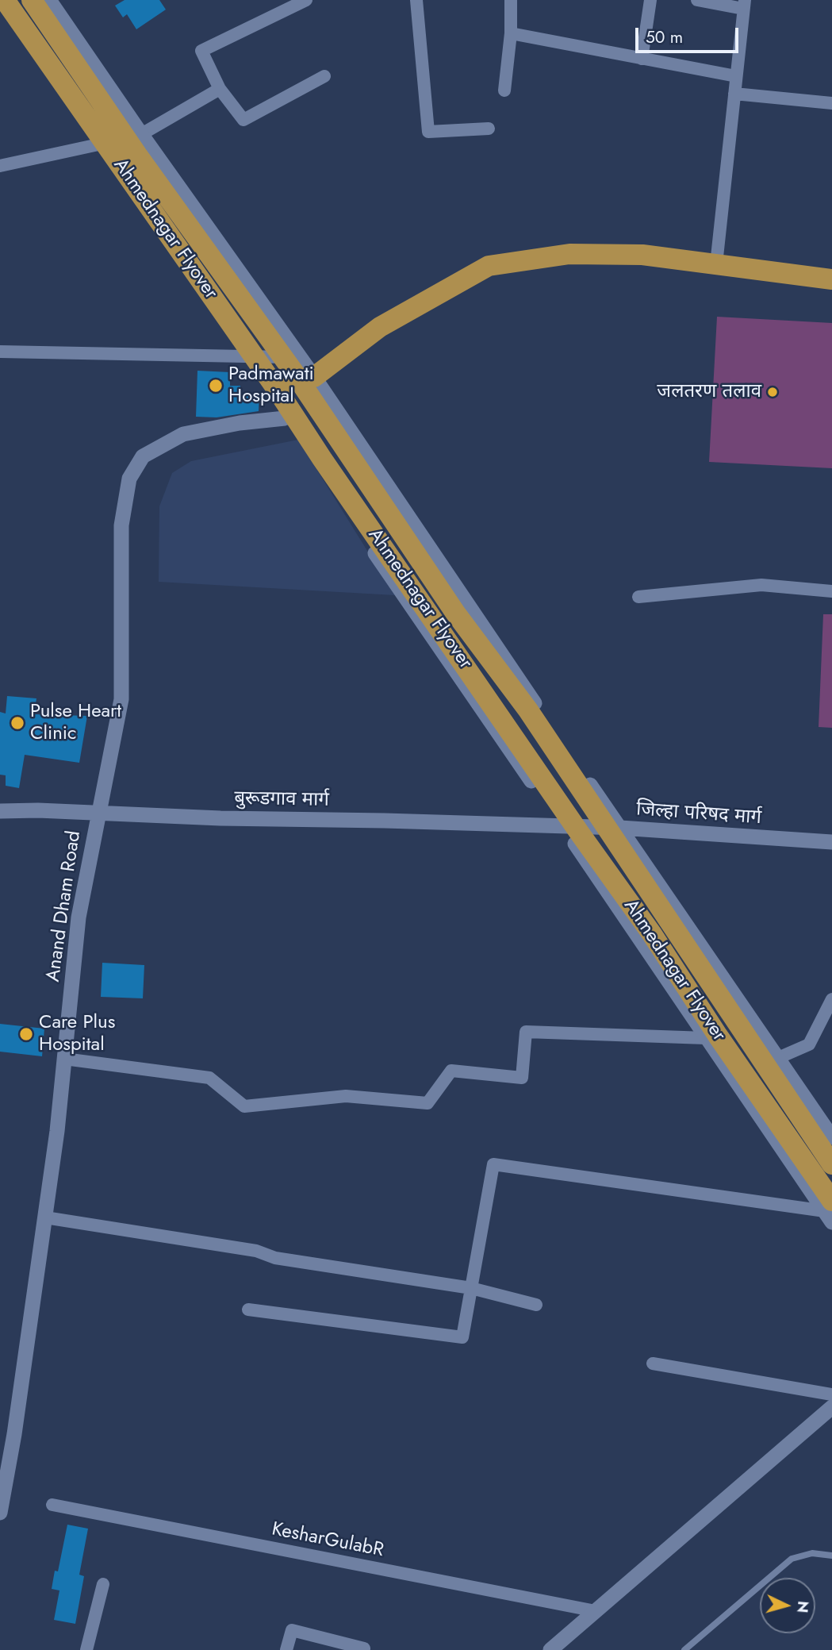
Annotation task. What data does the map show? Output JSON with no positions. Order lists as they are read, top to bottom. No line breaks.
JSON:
{"streets":{"highway":["Ahmednagar Flyover"],"street":["बुरूडगाव मार्ग","जिल्हा परिषद मार्ग","Anand Dham Road","KesharGulabR"]},"crossings":[["बुरूडगाव मार्ग","जिल्हा परिषद मार्ग"],["बुरूडगाव मार्ग","Anand Dham Road"]],"places":["Padmawati Hospital","जलतरण तलाव","Pulse Heart Clinic","Care Plus Hospital"],"scale_bar":"50 m","north":"right"}
